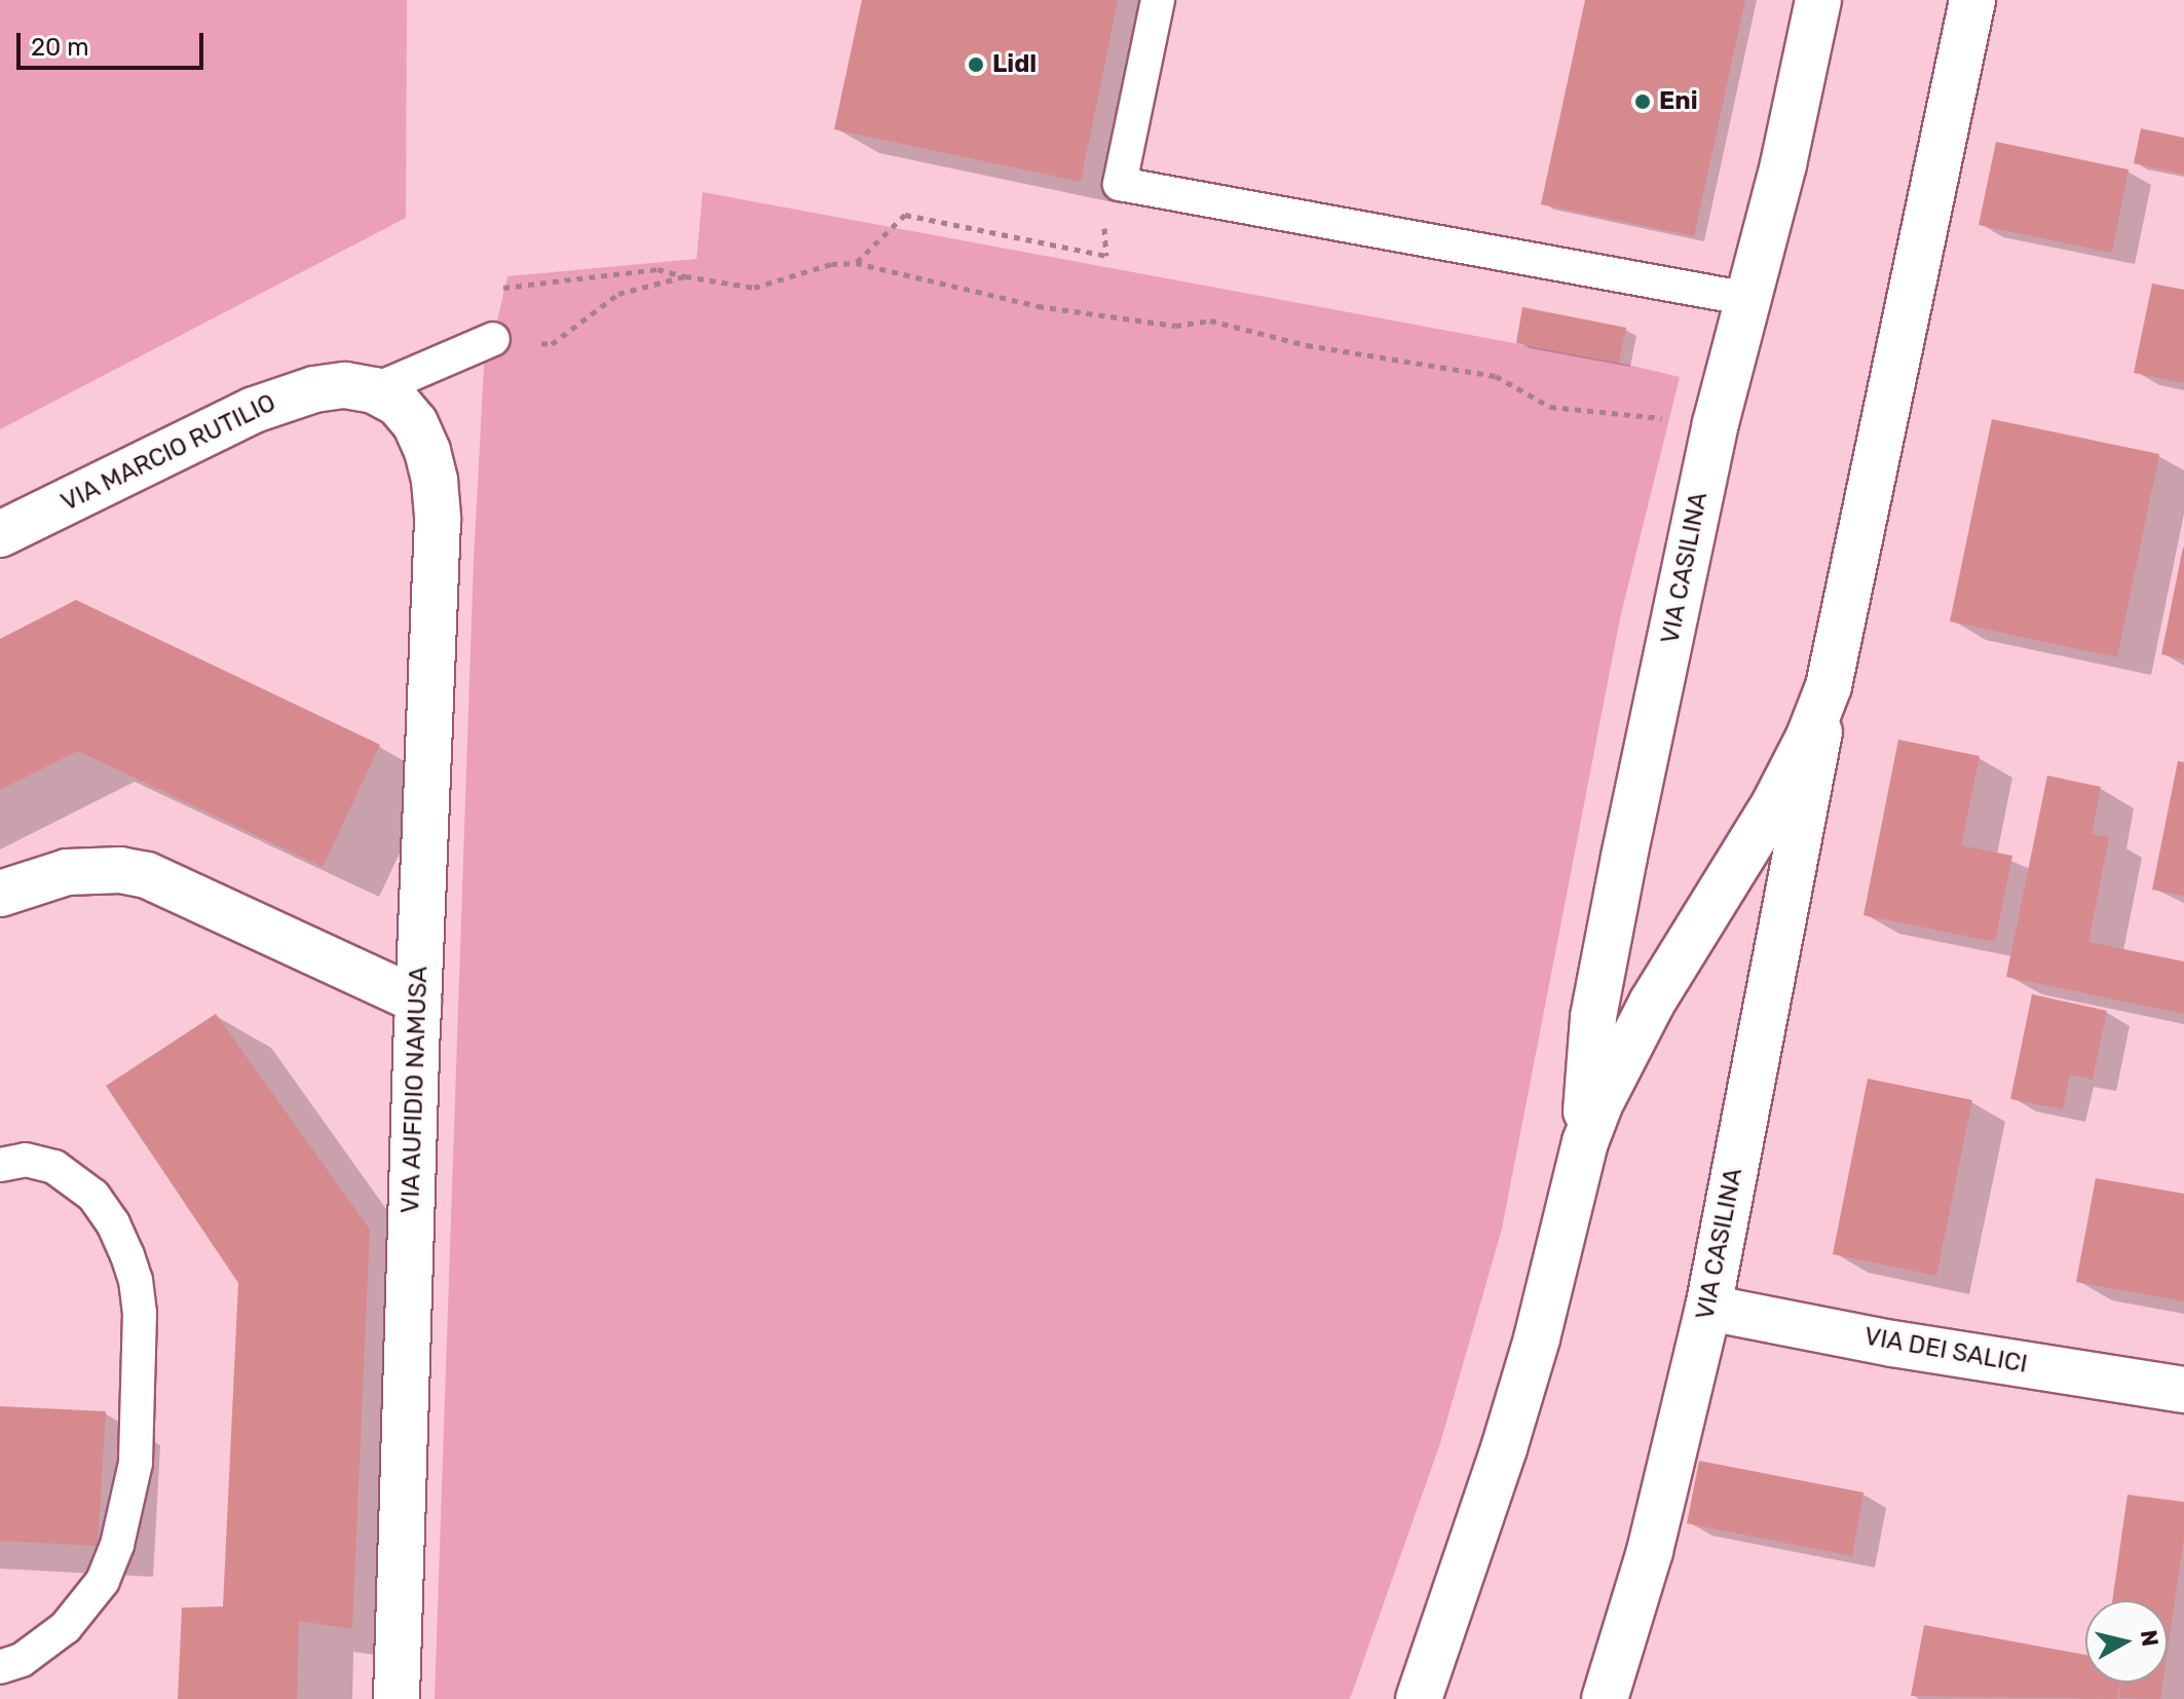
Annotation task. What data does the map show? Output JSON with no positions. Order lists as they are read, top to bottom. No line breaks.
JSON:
{"streets":{"street":["VIA MARCIO RUTILIO","VIA CASILINA","VIA AUFIDIO NAMUSA","VIA DEI SALICI"]},"crossings":[["VIA MARCIO RUTILIO","VIA AUFIDIO NAMUSA"],["VIA CASILINA","VIA DEI SALICI"]],"places":["Lidl","Eni"],"scale_bar":"20 m","north":"right"}
